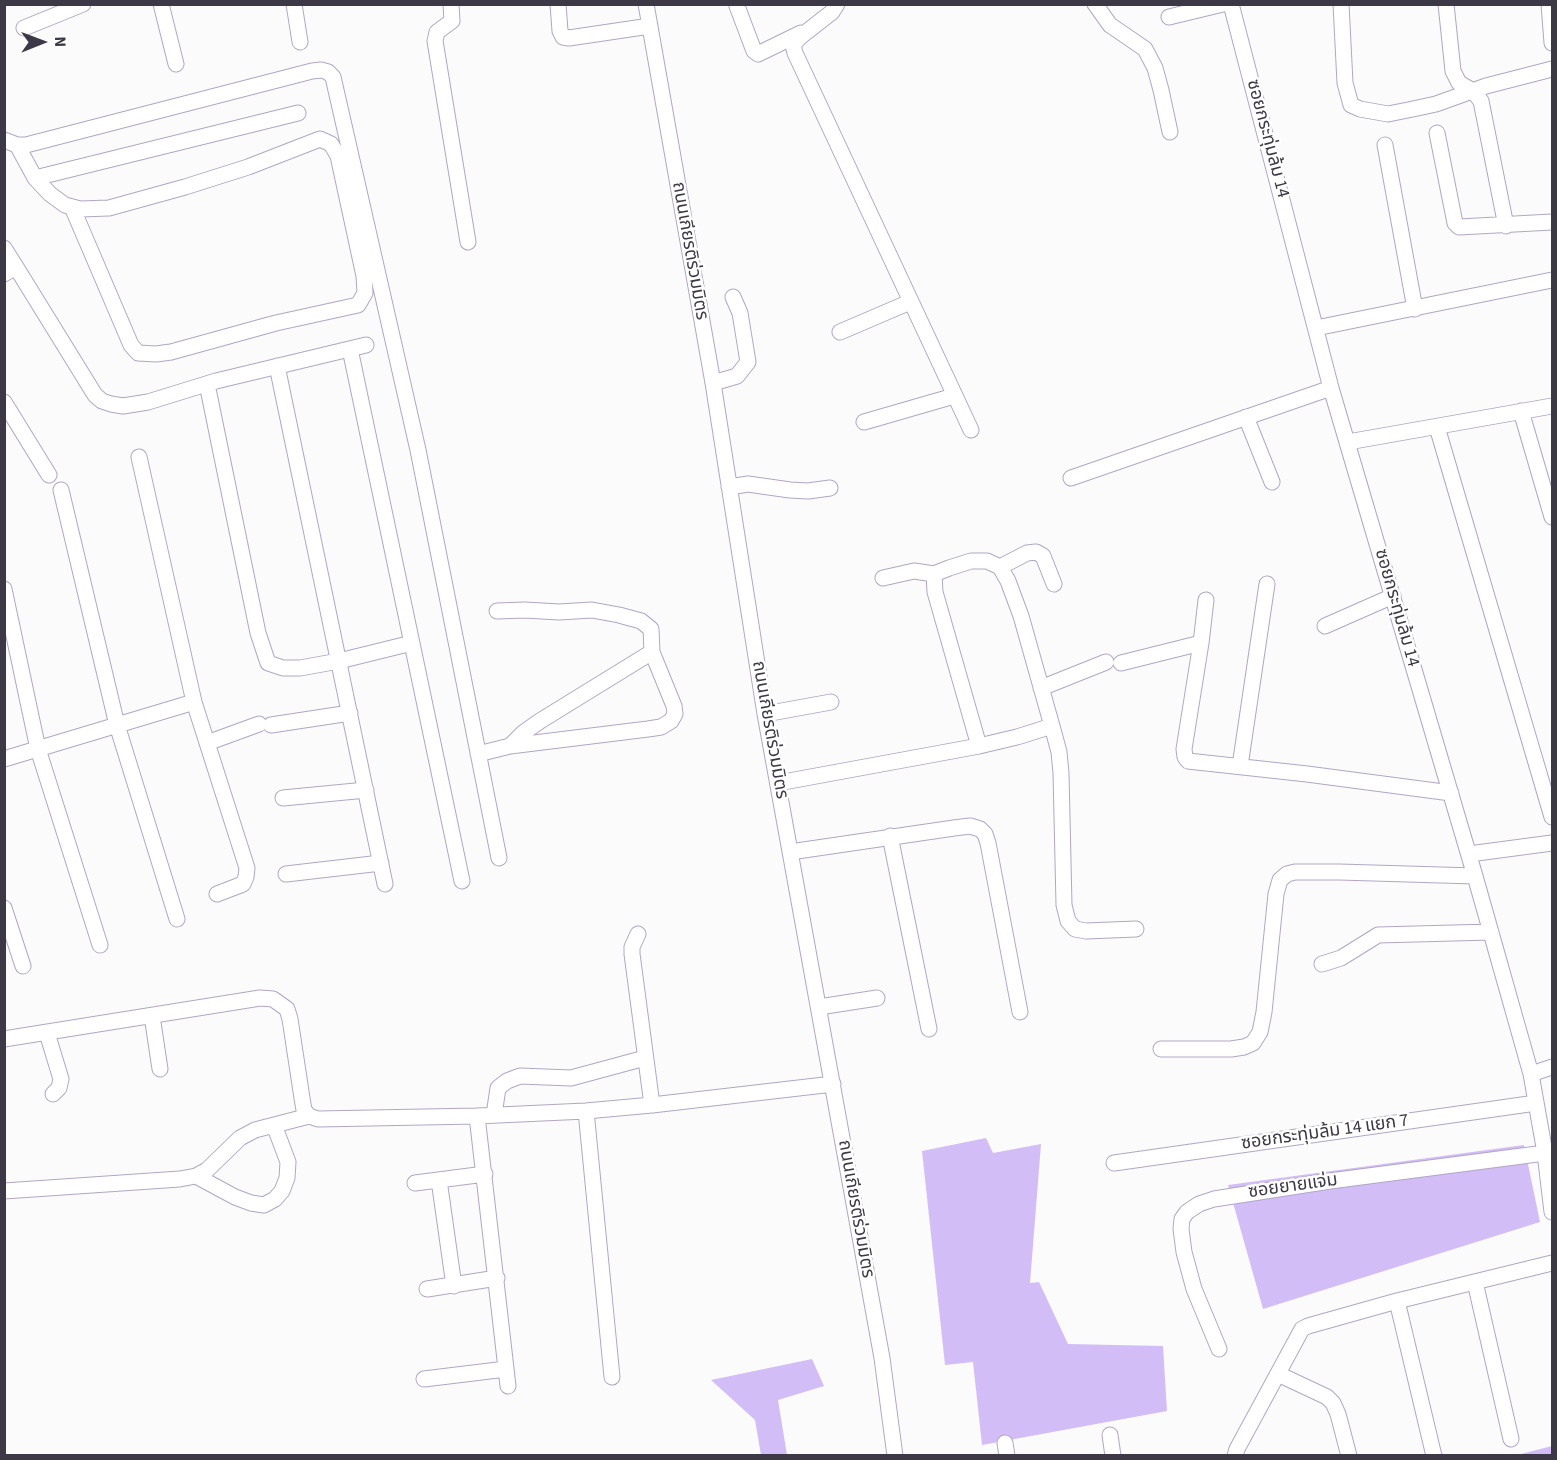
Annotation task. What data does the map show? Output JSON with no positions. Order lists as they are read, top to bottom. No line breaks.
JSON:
{"streets":{"street":["ซอยกระทุ่มล้ม 14","ถนนเกียรติร่วมมิตร","ซอยกระทุ่มล้ม 14 แยก 7","ซอยยายแจ่ม"]},"crossings":[["ซอยกระทุ่มล้ม 14","ซอยกระทุ่มล้ม 14 แยก 7"],["ซอยกระทุ่มล้ม 14","ซอยยายแจ่ม"]],"north":"right"}
